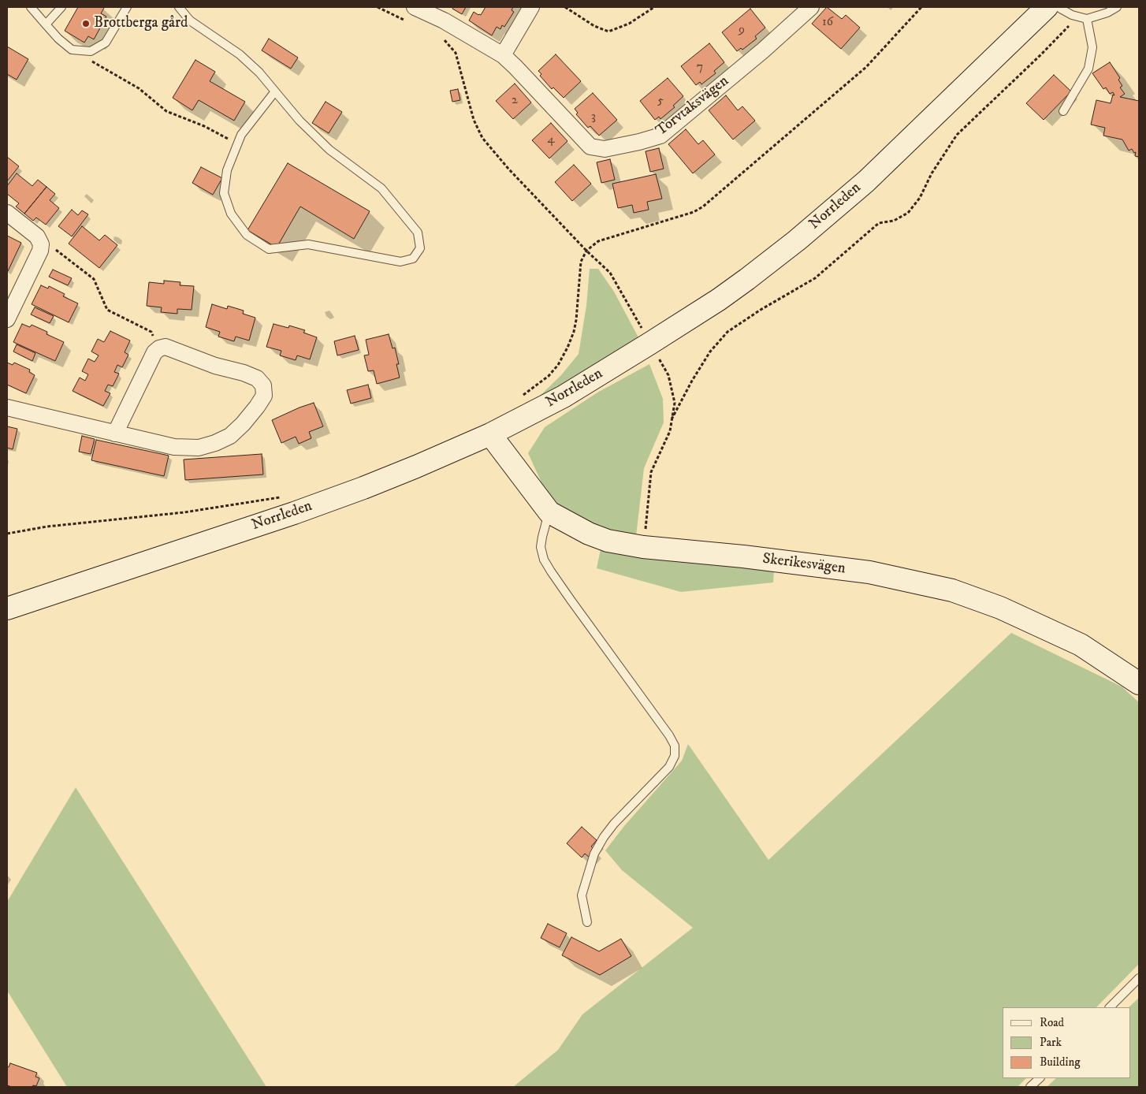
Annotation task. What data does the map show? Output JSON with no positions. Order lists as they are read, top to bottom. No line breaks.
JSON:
{"streets":{"main road":["Norrleden","Skerikesvägen"],"street":["Torvtaksvägen"]},"crossings":[["Norrleden","Skerikesvägen"]],"places":["Brottberga gård"],"house_numbers":["16","9","7","2","5","3","4"],"legend":["Road","Park","Building"]}
